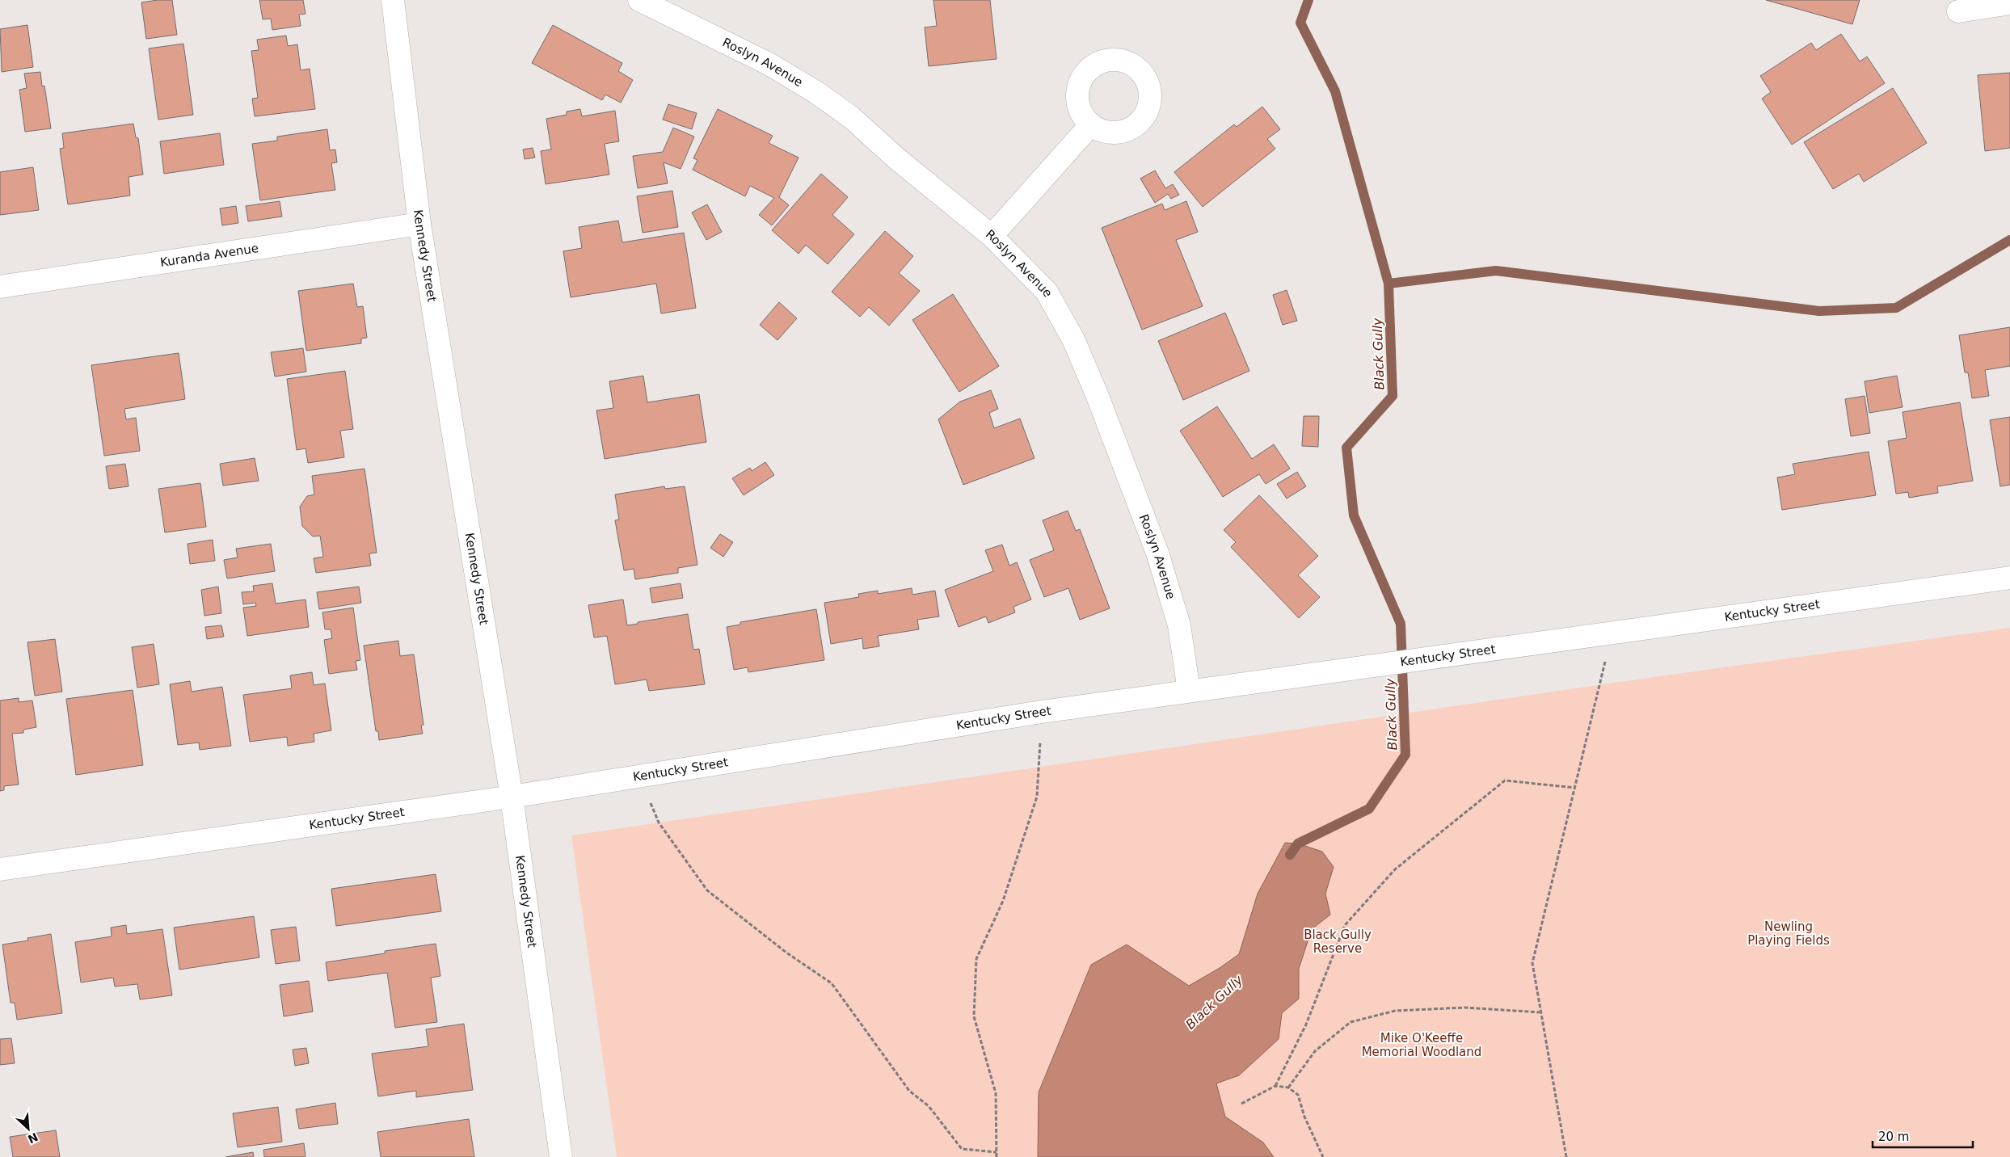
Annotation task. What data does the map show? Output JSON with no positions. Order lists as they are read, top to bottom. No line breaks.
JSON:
{"streets":{"street":["Roslyn Avenue","Kuranda Avenue","Kennedy Street","Kentucky Street"]},"crossings":[["Roslyn Avenue","Kentucky Street"],["Kuranda Avenue","Kennedy Street"],["Kennedy Street","Kentucky Street"]],"water":["Black Gully"],"parks":["Newling Playing Fields","Black Gully Reserve","Mike O'Keeffe Memorial Woodland"],"scale_bar":"20 m","north":"bottom right"}
